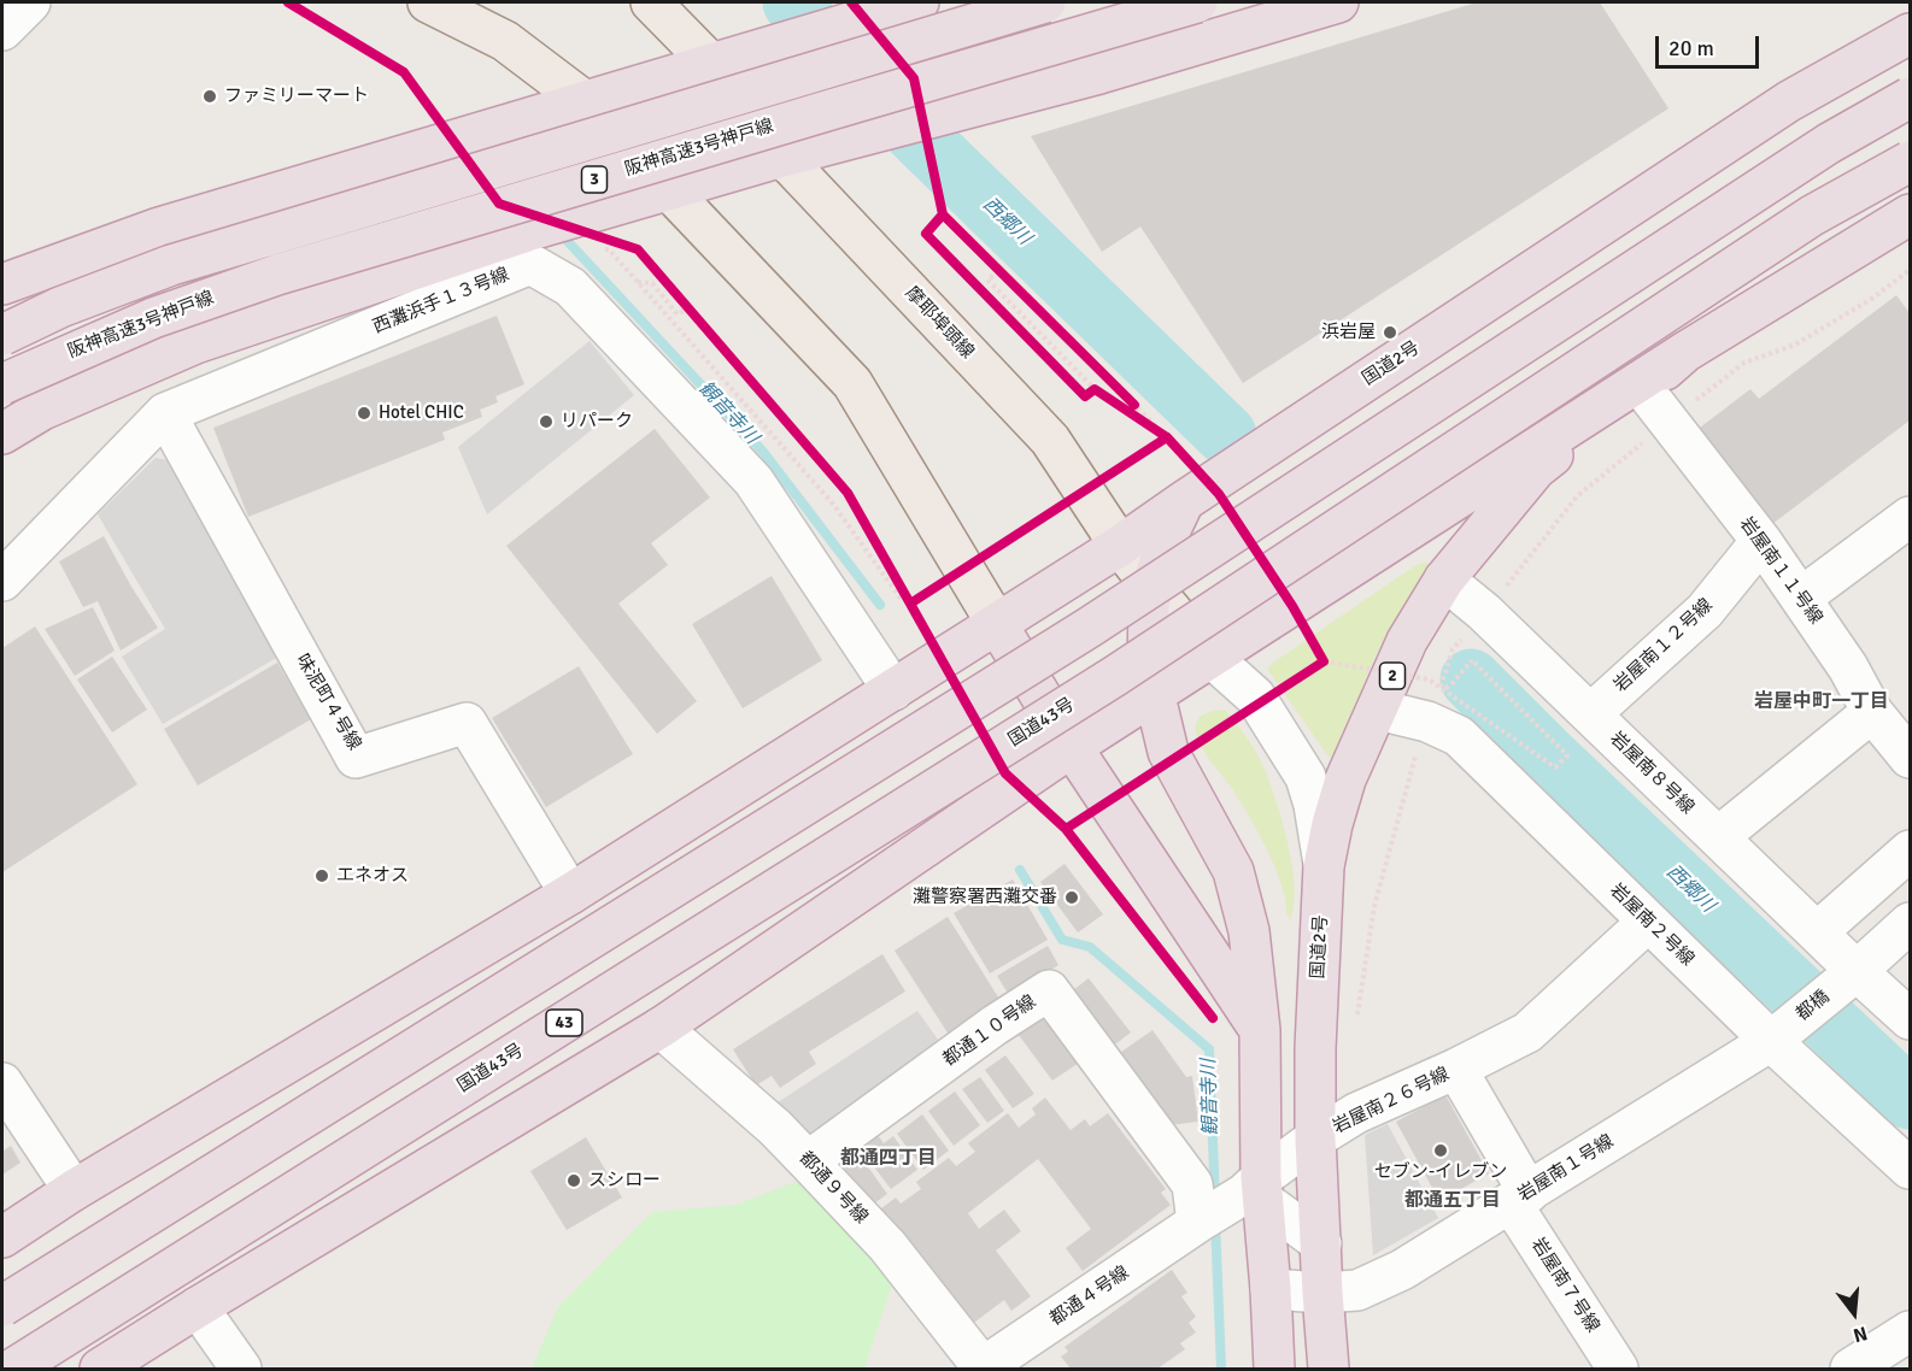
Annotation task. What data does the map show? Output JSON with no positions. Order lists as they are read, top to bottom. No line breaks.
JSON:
{"streets":{"highway":["阪神高速3号神戸線","3","国道2号","2","国道43号","43"],"main road":["摩耶埠頭線"],"street":["西灘浜手１３号線","岩屋南１１号線","岩屋南１２号線","味泥町４号線","岩屋南８号線","岩屋南２号線","都橋","都通１０号線","岩屋南２６号線","岩屋南１号線","都通９号線","岩屋南７号線","都通４号線"]},"crossings":[["西灘浜手１３号線","国道2号"],["西灘浜手１３号線","味泥町４号線"],["摩耶埠頭線","国道2号"],["国道2号","岩屋南１１号線"],["国道2号","味泥町４号線"],["国道2号","岩屋南８号線"],["国道2号","岩屋南２号線"],["国道2号","岩屋南２６号線"],["国道2号","岩屋南１号線"],["国道2号","都通９号線"],["岩屋南１１号線","岩屋南１２号線"],["岩屋南１２号線","岩屋南８号線"],["岩屋南８号線","都橋"],["岩屋南２号線","都橋"],["岩屋南２号線","岩屋南１号線"],["都橋","岩屋南１号線"],["都通１０号線","岩屋南２６号線"],["都通１０号線","都通９号線"],["都通１０号線","都通４号線"],["岩屋南２６号線","岩屋南１号線"],["岩屋南２６号線","岩屋南７号線"],["岩屋南２６号線","都通４号線"],["岩屋南１号線","岩屋南７号線"],["都通９号線","都通４号線"]],"districts":["岩屋中町一丁目","都通四丁目","都通五丁目"],"water":["西郷川","観音寺川"],"places":["ファミリーマート","浜岩屋","Hotel CHIC","リパーク","エネオス","灘警察署西灘交番","セブン-イレブン","スシロー"],"scale_bar":"20 m","north":"bottom"}
